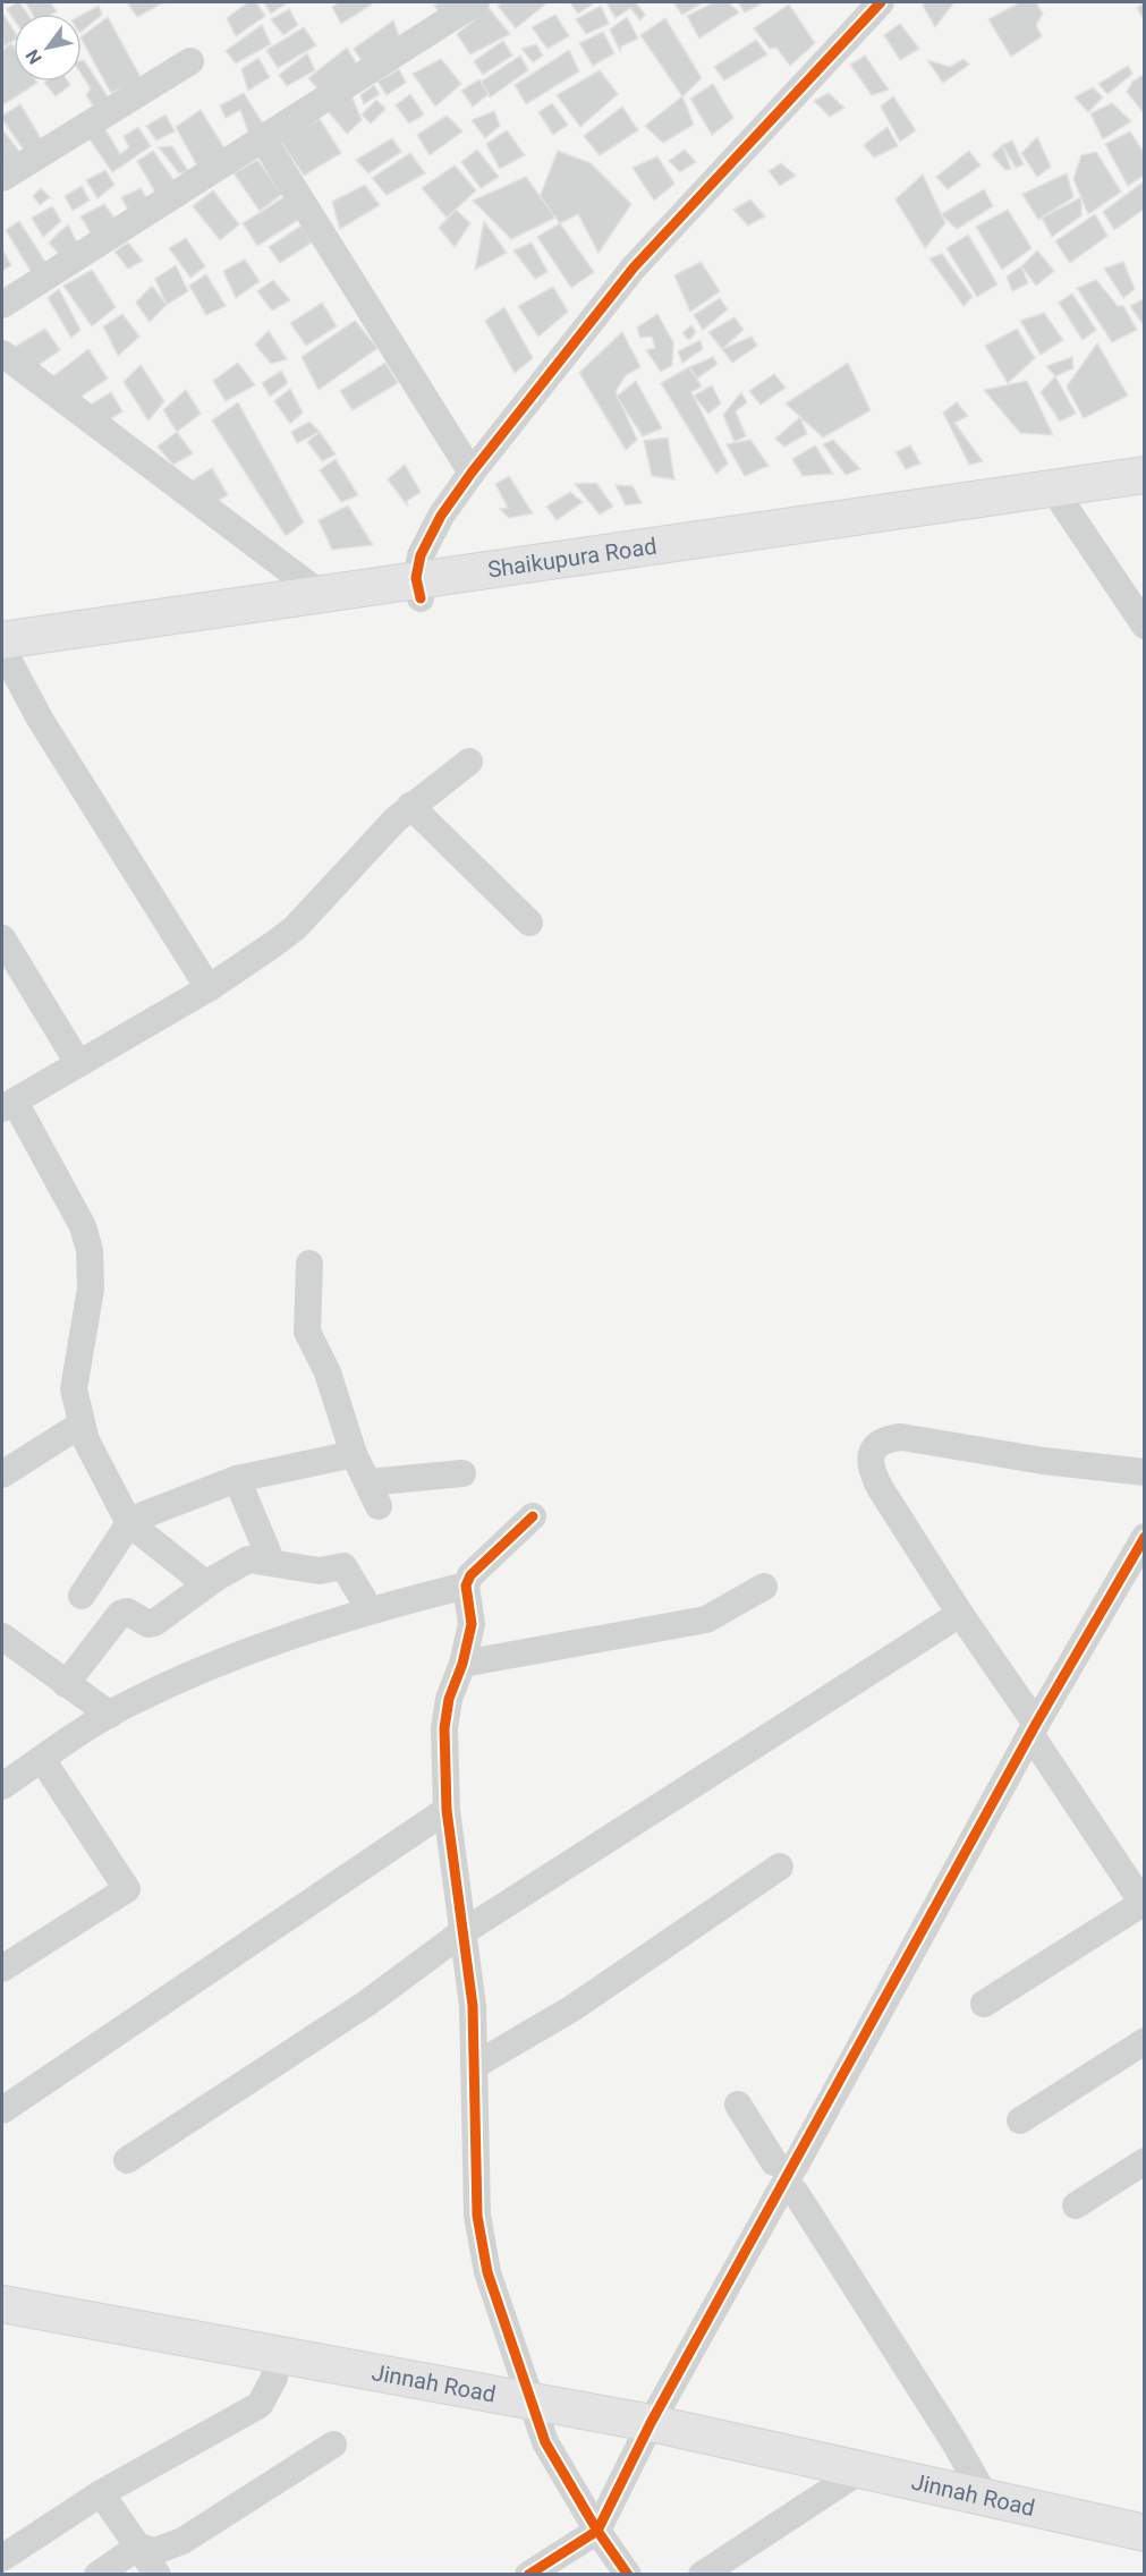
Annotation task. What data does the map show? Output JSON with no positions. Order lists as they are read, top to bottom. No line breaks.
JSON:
{"streets":{"main road":["Shaikupura Road","Jinnah Road"]},"north":"bottom left"}
